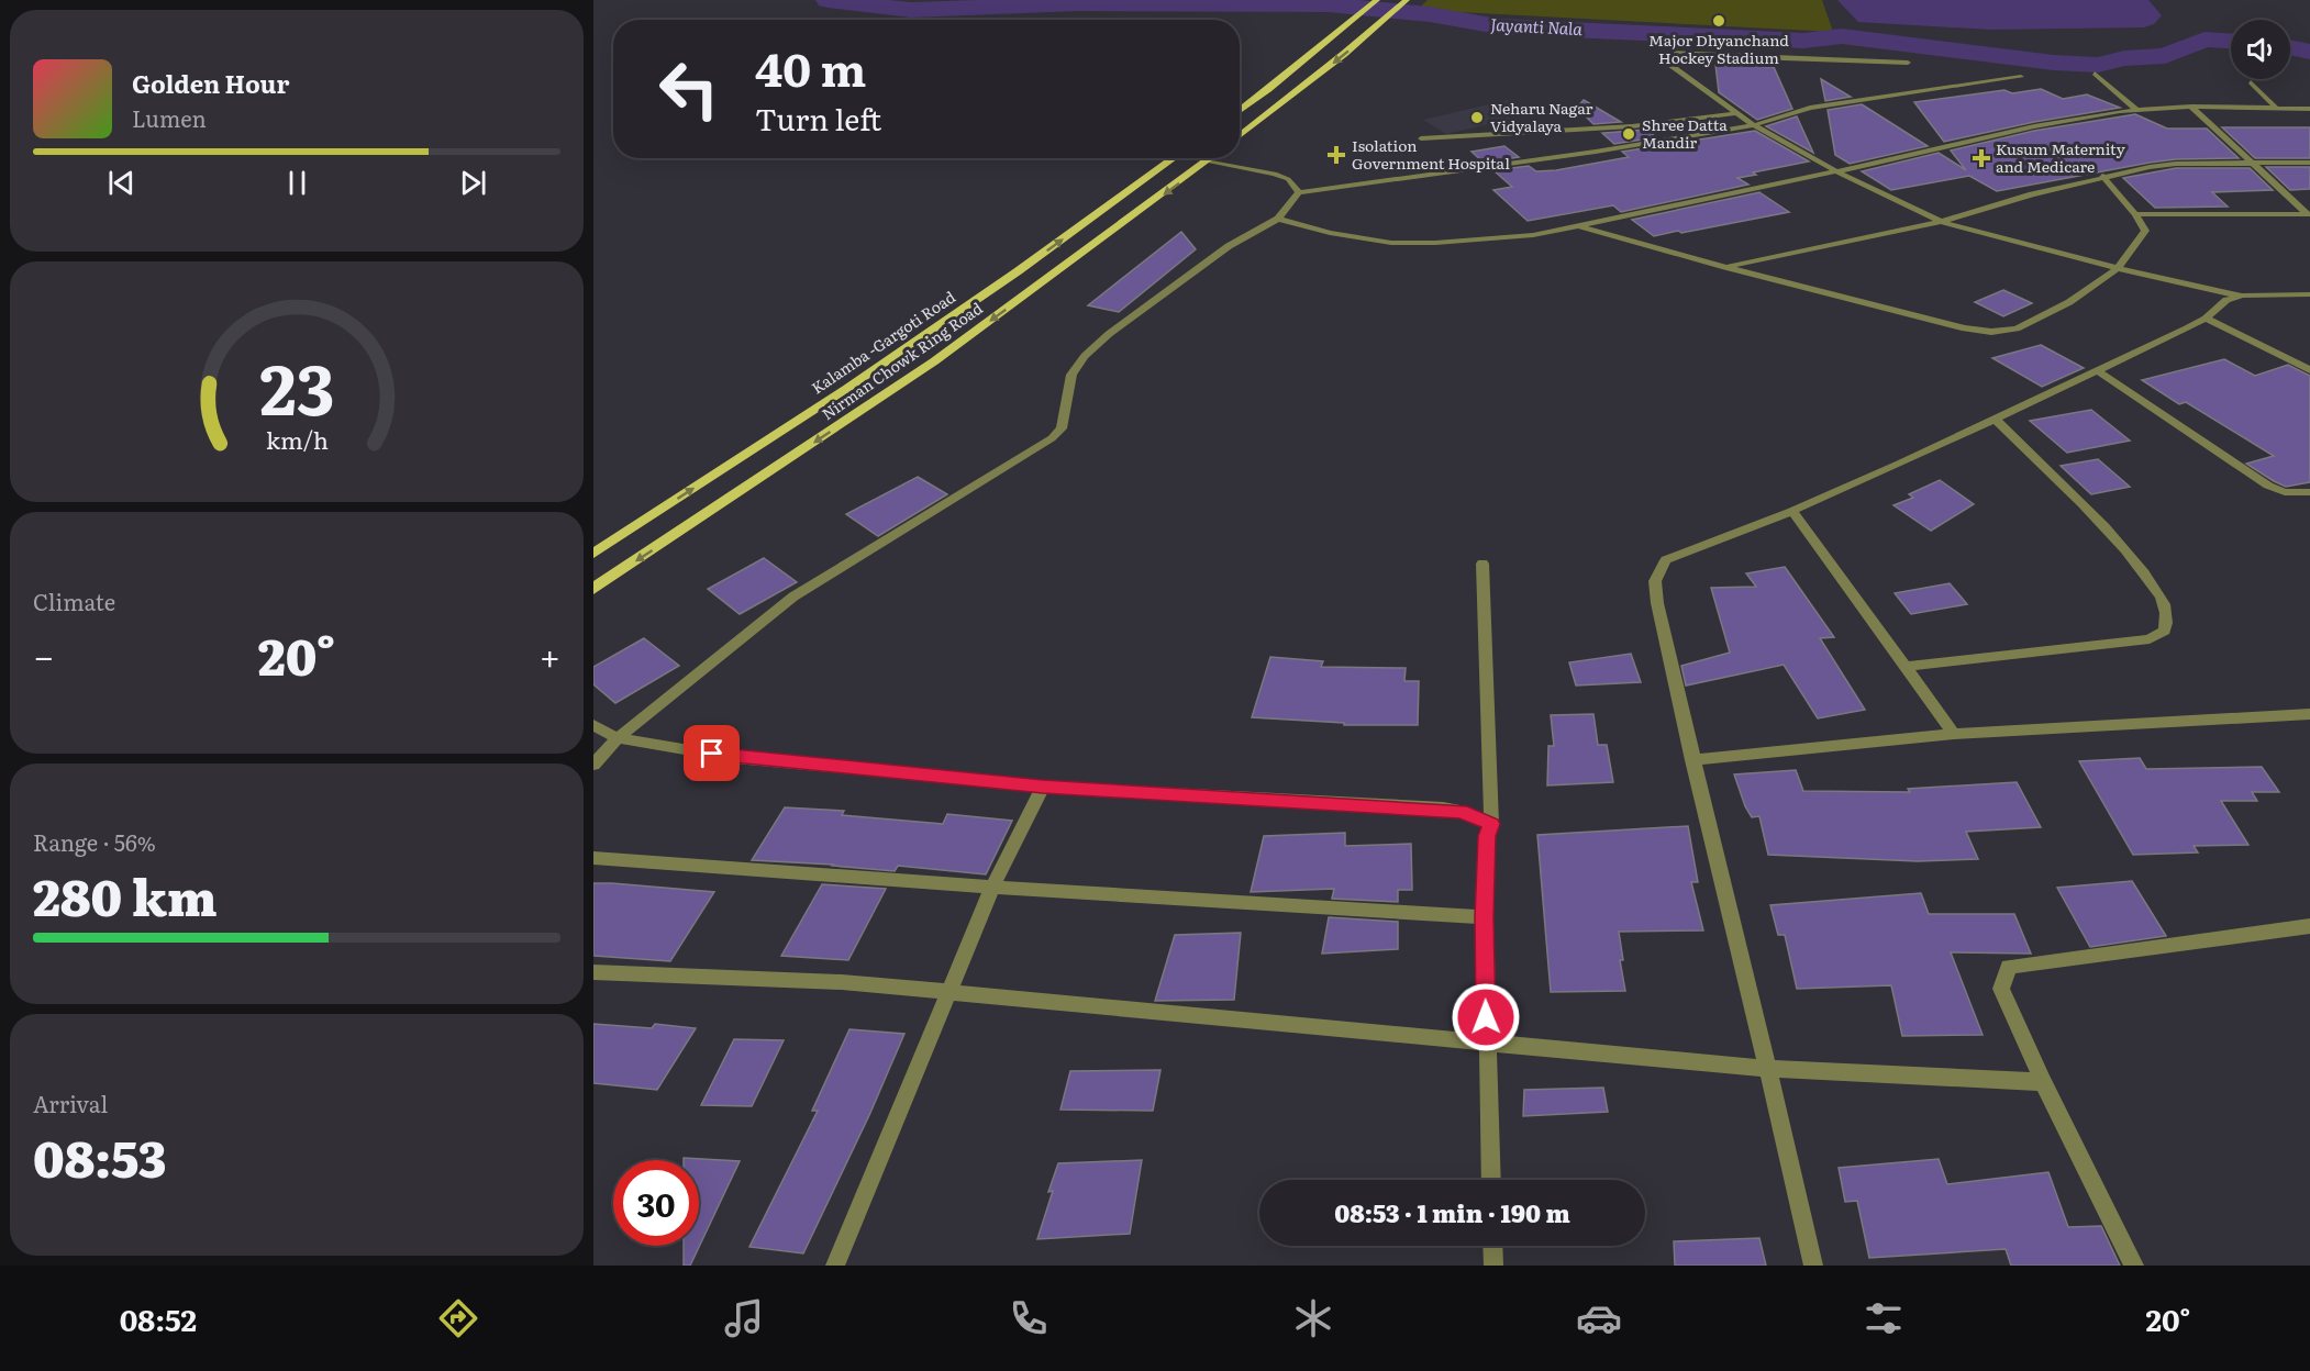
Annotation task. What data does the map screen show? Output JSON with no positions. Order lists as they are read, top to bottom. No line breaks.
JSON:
{"streets":{"main road":["Kalamba -Gargoti Road","Nirman Chowk Ring Road"]},"one_way":["Kalamba -Gargoti Road","Nirman Chowk Ring Road"],"water":["Jayanti Nala"],"places":{"other":["Major Dhyanchand Hockey Stadium","Neharu Nagar Vidyalaya","Shree Datta Mandir"],"health":["Isolation Government Hospital","Kusum Maternity and Medicare"]},"page":{"turn":["40 m","Turn left"],"song":["Golden Hour","Lumen"],"tile":["Climate",["Range · 56%","280 km"],["Arrival","08:53"]],"heat":["−","20°","+"],"limit":"30","trip":"08:53 · 1 min · 190 m","tabs":["08:52","20°"],"gauge":["23","km/h"]}}
